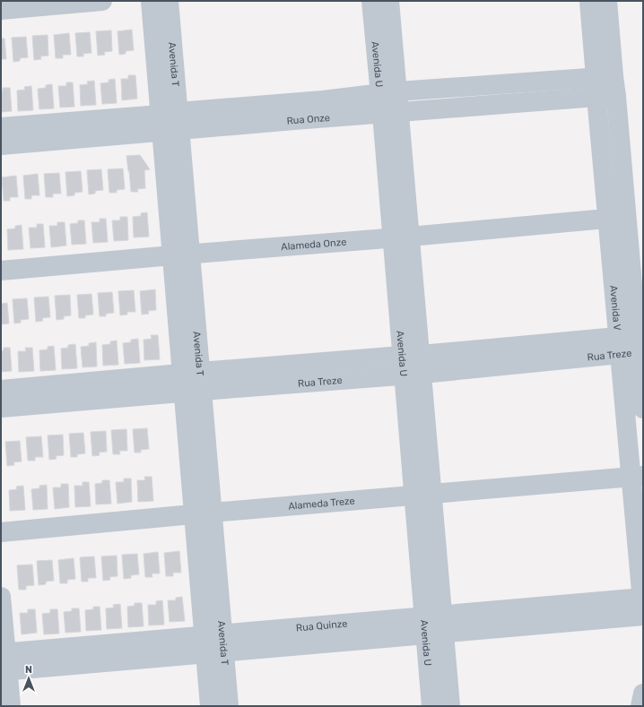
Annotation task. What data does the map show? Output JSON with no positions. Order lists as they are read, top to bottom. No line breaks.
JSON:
{"streets":{"street":["Avenida T","Avenida U","Rua Onze","Alameda Onze","Avenida V","Rua Treze","Alameda Treze","Rua Quinze"]},"crossings":[["Avenida T","Rua Onze"],["Avenida T","Alameda Onze"],["Avenida T","Rua Treze"],["Avenida T","Alameda Treze"],["Avenida T","Rua Quinze"],["Avenida U","Rua Onze"],["Avenida U","Alameda Onze"],["Avenida U","Rua Treze"],["Avenida U","Alameda Treze"],["Avenida U","Rua Quinze"],["Rua Onze","Avenida V"],["Alameda Onze","Avenida V"],["Avenida V","Rua Treze"],["Avenida V","Alameda Treze"],["Avenida V","Rua Quinze"]],"north":"top"}
